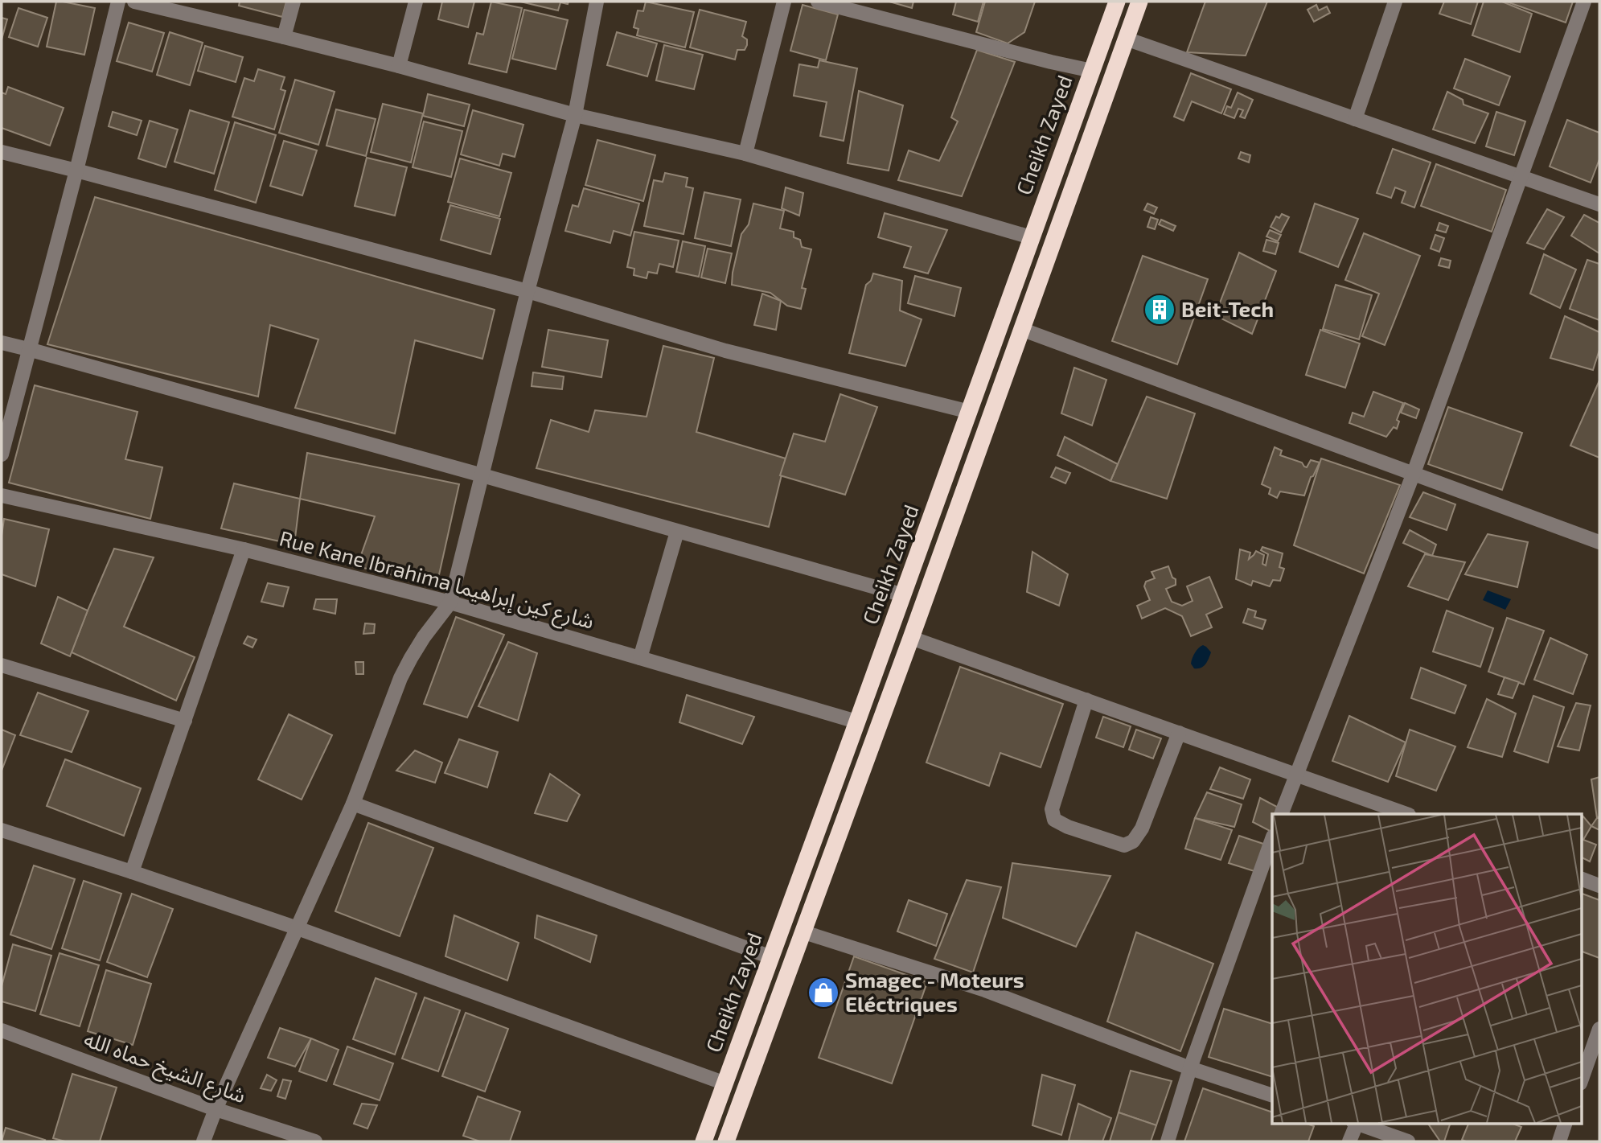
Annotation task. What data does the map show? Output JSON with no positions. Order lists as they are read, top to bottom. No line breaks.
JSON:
{"streets":{"highway":["Cheikh Zayed"],"street":["Rue Kane Ibrahima شارع كين إبراهيما","شارع الشيخ حماه الله"]},"crossings":[["Cheikh Zayed","Rue Kane Ibrahima شارع كين إبراهيما"]],"places":{"building":["Beit-Tech"],"shop":["Smagec - Moteurs Eléctriques"]}}
